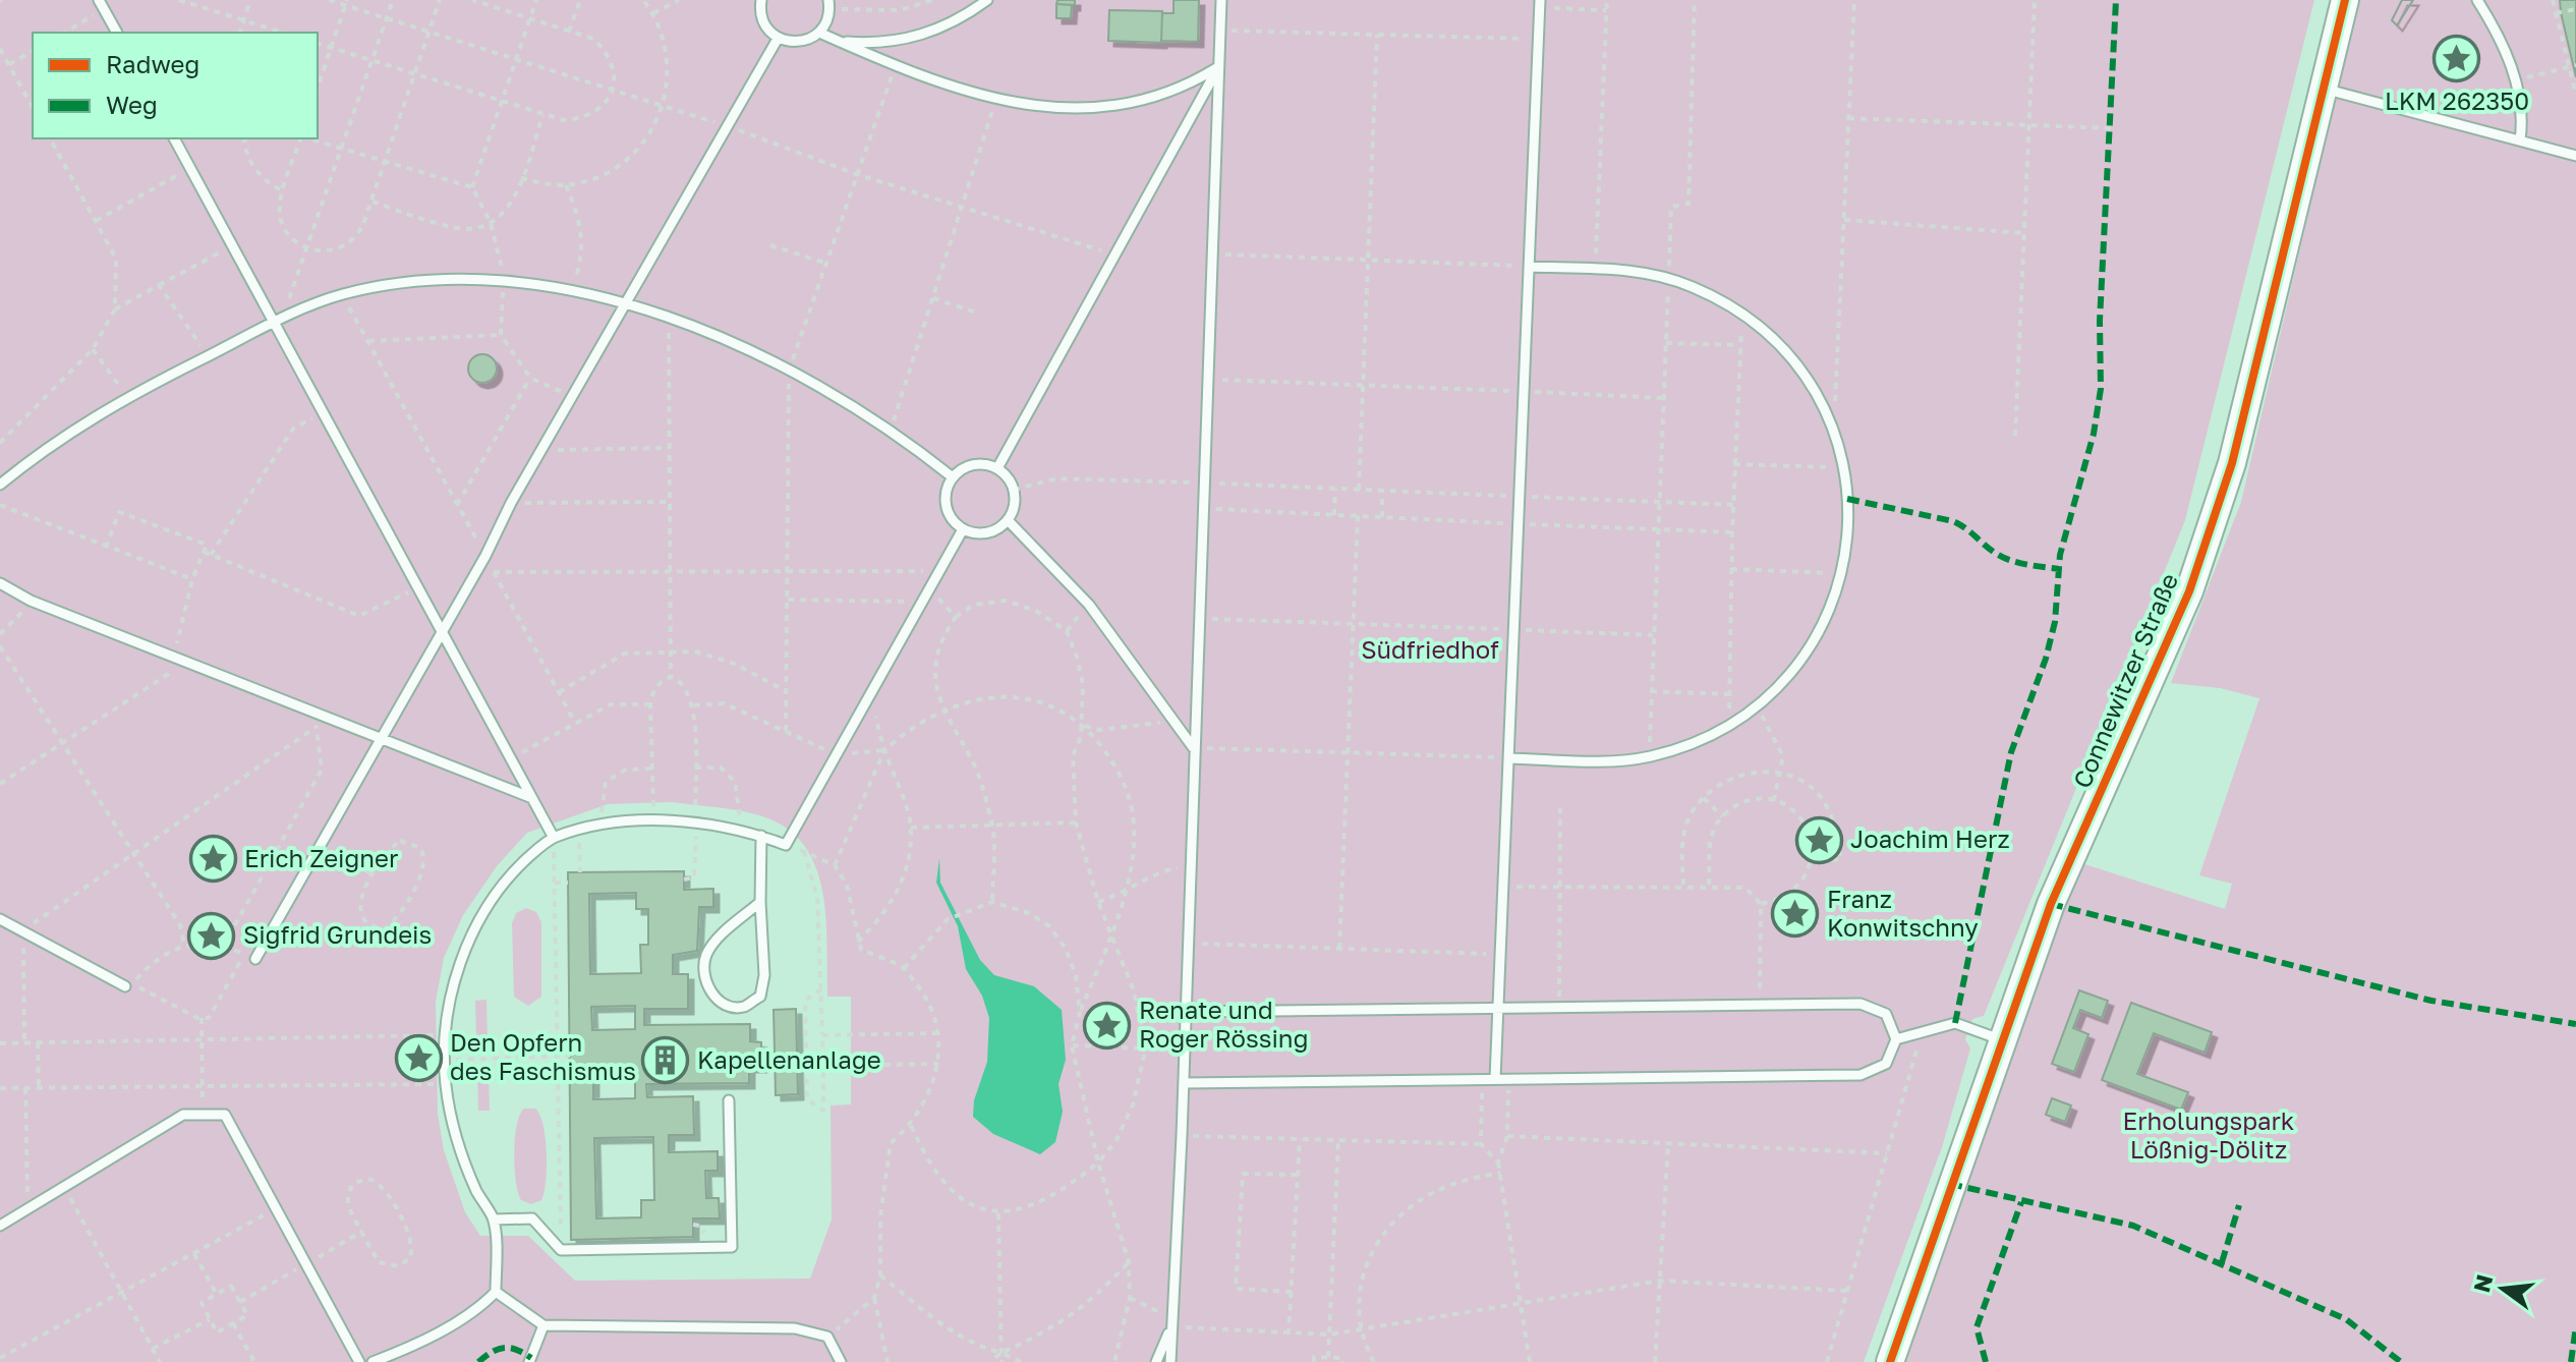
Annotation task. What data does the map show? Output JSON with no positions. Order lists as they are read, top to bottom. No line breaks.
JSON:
{"streets":{"street":["Connewitzer Straße"]},"parks":["Südfriedhof","Erholungspark Lößnig-Dölitz"],"places":{"place":["LKM 262350","Joachim Herz","Erich Zeigner","Franz Konwitschny","Sigfrid Grundeis","Renate und Roger Rössing","Den Opfern des Faschismus"],"building":["Kapellenanlage"]},"legend":["Radweg","Weg"],"north":"left"}
